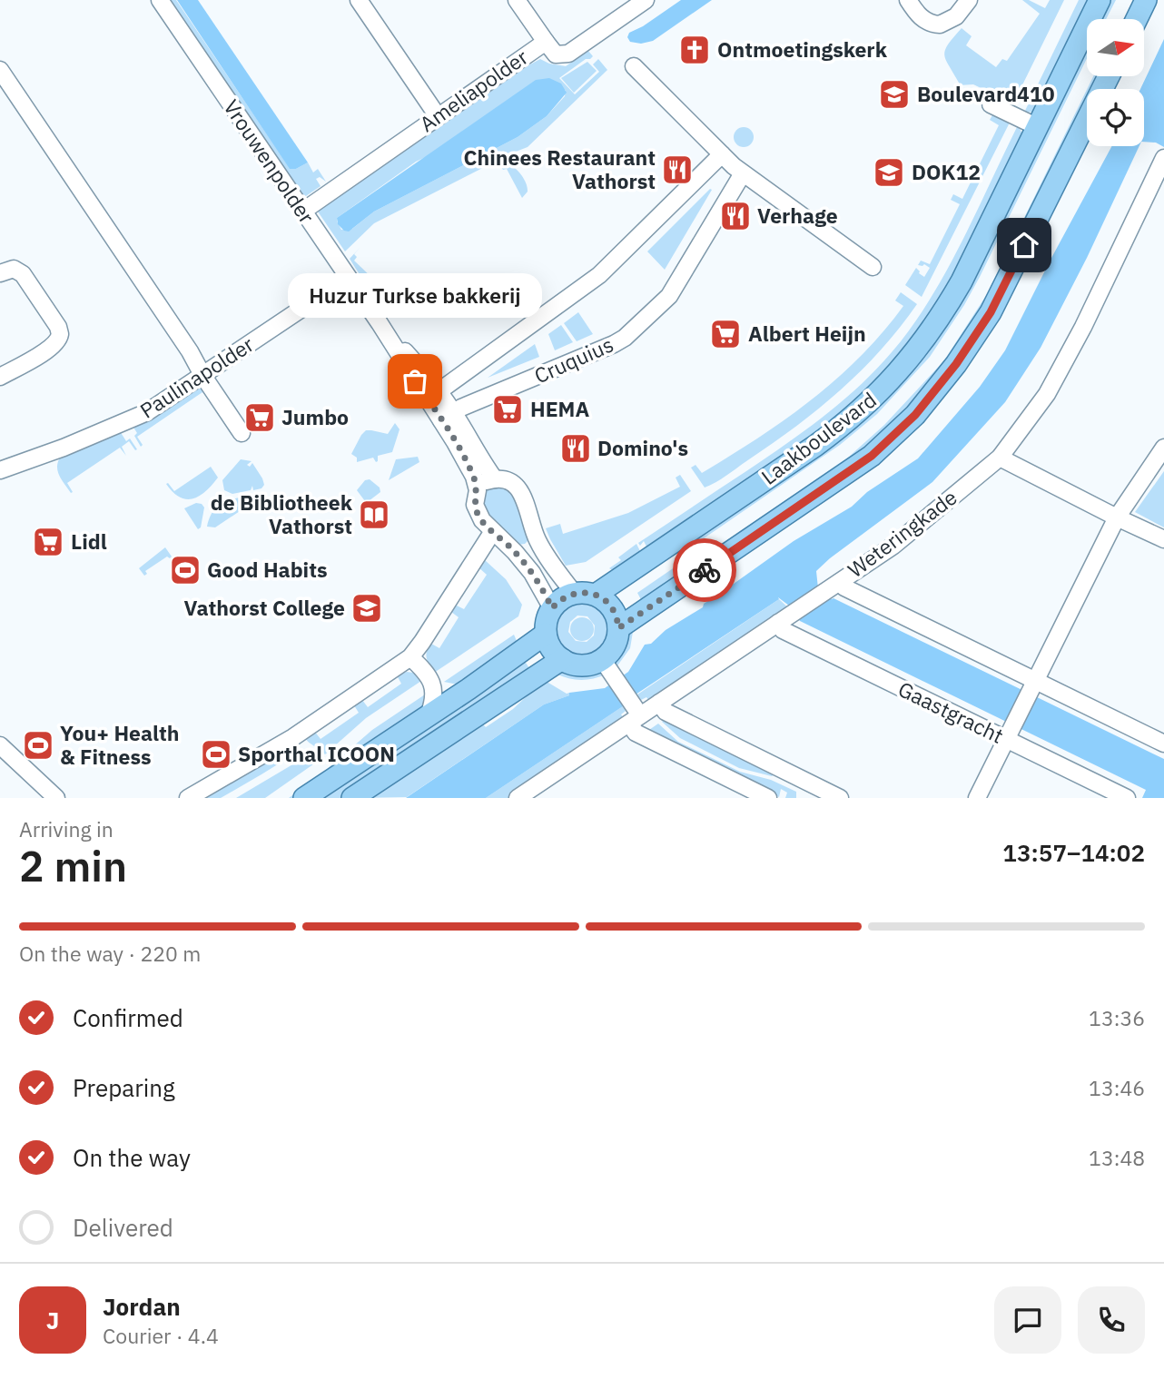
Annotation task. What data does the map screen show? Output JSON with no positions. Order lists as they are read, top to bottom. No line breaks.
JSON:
{"streets":{"main road":["Laakboulevard"],"street":["Ameliapolder","Vrouwenpolder","Cruquius","Paulinapolder","Weteringkade","Gaastgracht"]},"crossings":[["Ameliapolder","Vrouwenpolder"],["Vrouwenpolder","Cruquius"],["Vrouwenpolder","Paulinapolder"],["Vrouwenpolder","Laakboulevard"],["Weteringkade","Gaastgracht"]],"places":{"church":["Ontmoetingskerk"],"school or university":["Boulevard410","DOK12","Vathorst College"],"restaurant":["Chinees Restaurant Vathorst","Verhage","Domino's"],"supermarket":["Albert Heijn","HEMA","Jumbo","Lidl"],"other":["Huzur Turkse bakkerij"],"library":["de Bibliotheek Vathorst"],"sports":["Good Habits","You+ Health & Fitness","Sporthal ICOON"]},"north":"right","page":{"bubble":"Huzur Turkse bakkerij","heading":["2 min","Arriving in","13:57–14:02"],"panel":["Jordan","Courier · 4.4"],"bar":"On the way · 220 m","list":[["Confirmed","13:36"],["Preparing","13:46"],["On the way","13:48"],"Delivered"],"round":"J"}}
